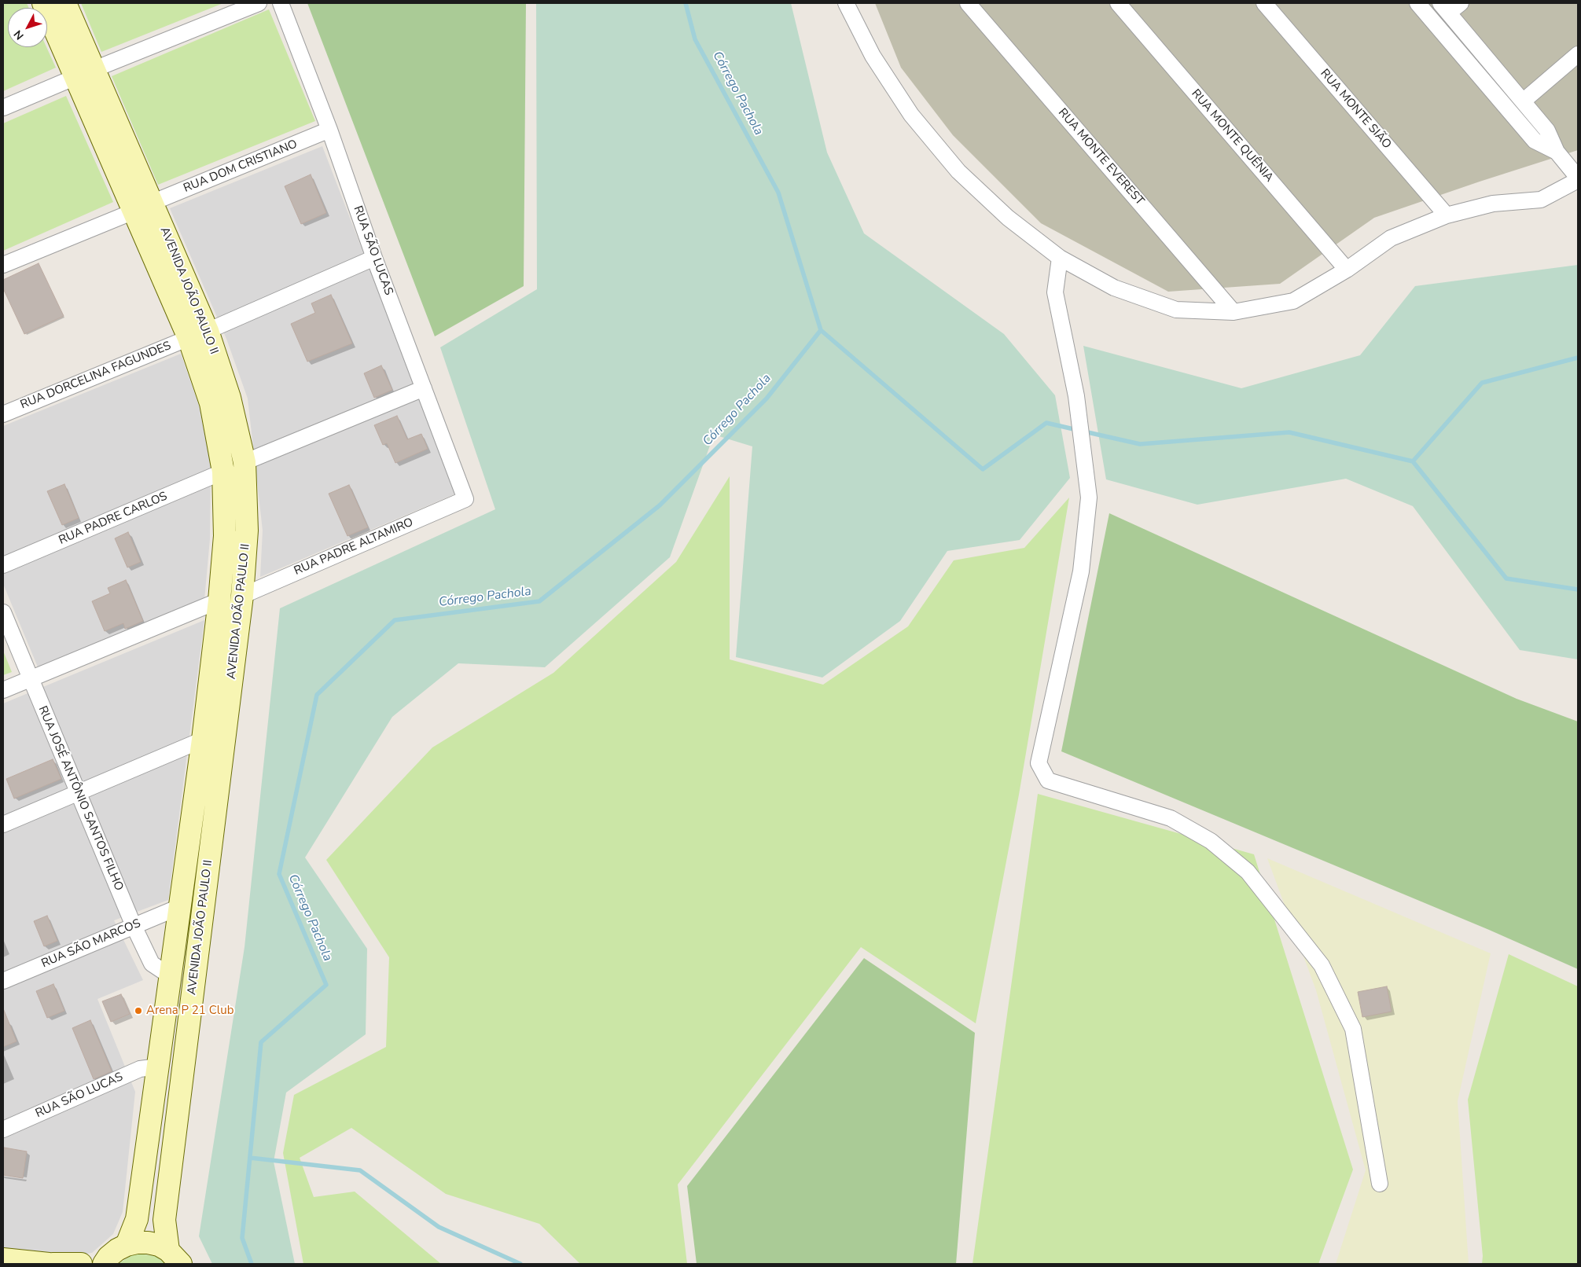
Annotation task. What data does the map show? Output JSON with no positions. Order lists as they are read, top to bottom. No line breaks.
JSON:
{"streets":{"street":["RUA MONTE SIÃO","RUA MONTE QUÊNIA","RUA MONTE EVEREST","RUA DOM CRISTIANO","RUA SÃO LUCAS","AVENIDA JOÃO PAULO II","RUA DORCELINA FAGUNDES","RUA PADRE CARLOS","RUA PADRE ALTAMIRO","RUA JOSÉ ANTÔNIO SANTOS FILHO","RUA SÃO MARCOS"]},"crossings":[["RUA DOM CRISTIANO","RUA SÃO LUCAS"],["RUA DOM CRISTIANO","AVENIDA JOÃO PAULO II"],["RUA SÃO LUCAS","AVENIDA JOÃO PAULO II"],["RUA SÃO LUCAS","RUA DORCELINA FAGUNDES"],["RUA SÃO LUCAS","RUA PADRE ALTAMIRO"],["AVENIDA JOÃO PAULO II","RUA DORCELINA FAGUNDES"],["AVENIDA JOÃO PAULO II","RUA PADRE CARLOS"],["AVENIDA JOÃO PAULO II","RUA PADRE ALTAMIRO"],["AVENIDA JOÃO PAULO II","RUA JOSÉ ANTÔNIO SANTOS FILHO"],["AVENIDA JOÃO PAULO II","RUA SÃO MARCOS"],["RUA JOSÉ ANTÔNIO SANTOS FILHO","RUA SÃO MARCOS"]],"water":["Córrego Pachola"],"places":["Arena P 21 Club"],"north":"bottom left"}
